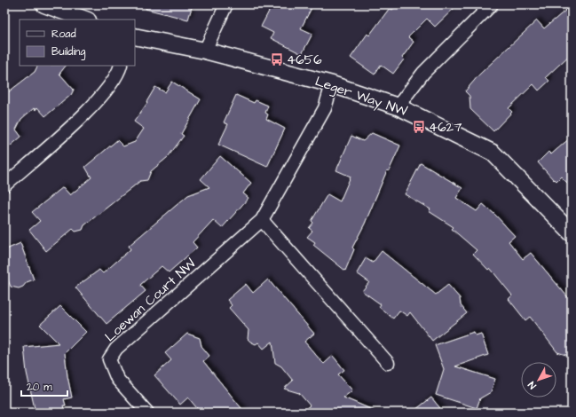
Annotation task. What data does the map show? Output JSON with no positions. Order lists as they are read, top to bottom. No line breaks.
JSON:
{"streets":{"street":["Leger Way NW","Loewan Court NW"]},"crossings":[["Leger Way NW","Loewan Court NW"]],"places":{"bus stop":["4656","4627"]},"legend":["Road","Building"],"scale_bar":"20 m","north":"bottom left"}
